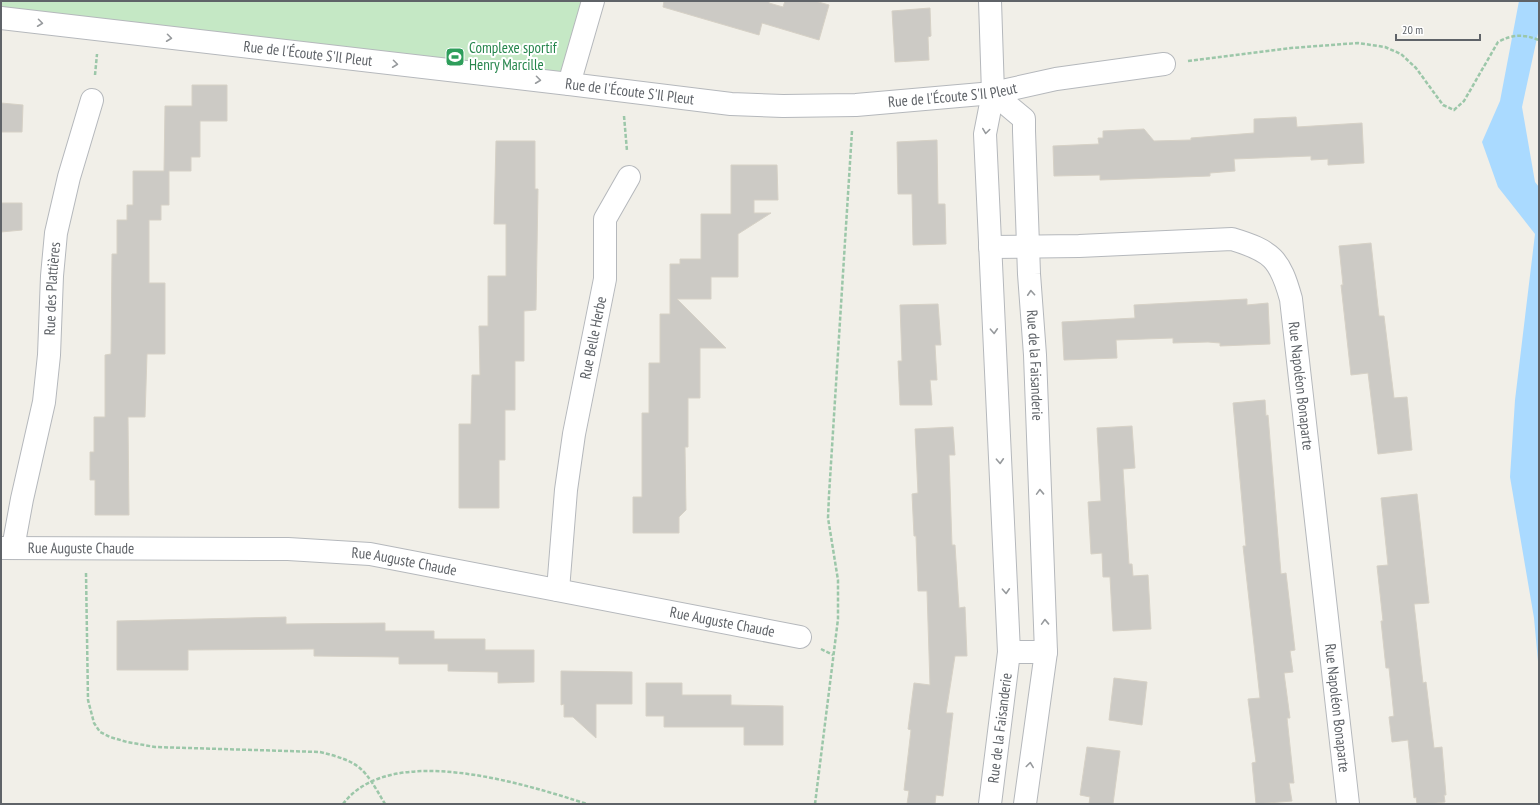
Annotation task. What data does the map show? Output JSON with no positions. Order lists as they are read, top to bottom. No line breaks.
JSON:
{"streets":{"street":["Rue de l'Écoute S'Il Pleut","Rue des Plattières","Rue Belle Herbe","Rue de la Faisanderie","Rue Napoléon Bonaparte","Rue Auguste Chaude"]},"crossings":[["Rue de l'Écoute S'Il Pleut","Rue de la Faisanderie"],["Rue des Plattières","Rue Auguste Chaude"],["Rue Belle Herbe","Rue Auguste Chaude"],["Rue de la Faisanderie","Rue Napoléon Bonaparte"]],"one_way":["Rue de l'Écoute S'Il Pleut"],"places":{"sports":["Complexe sportif Henry Marcille"]},"scale_bar":"20 m"}
